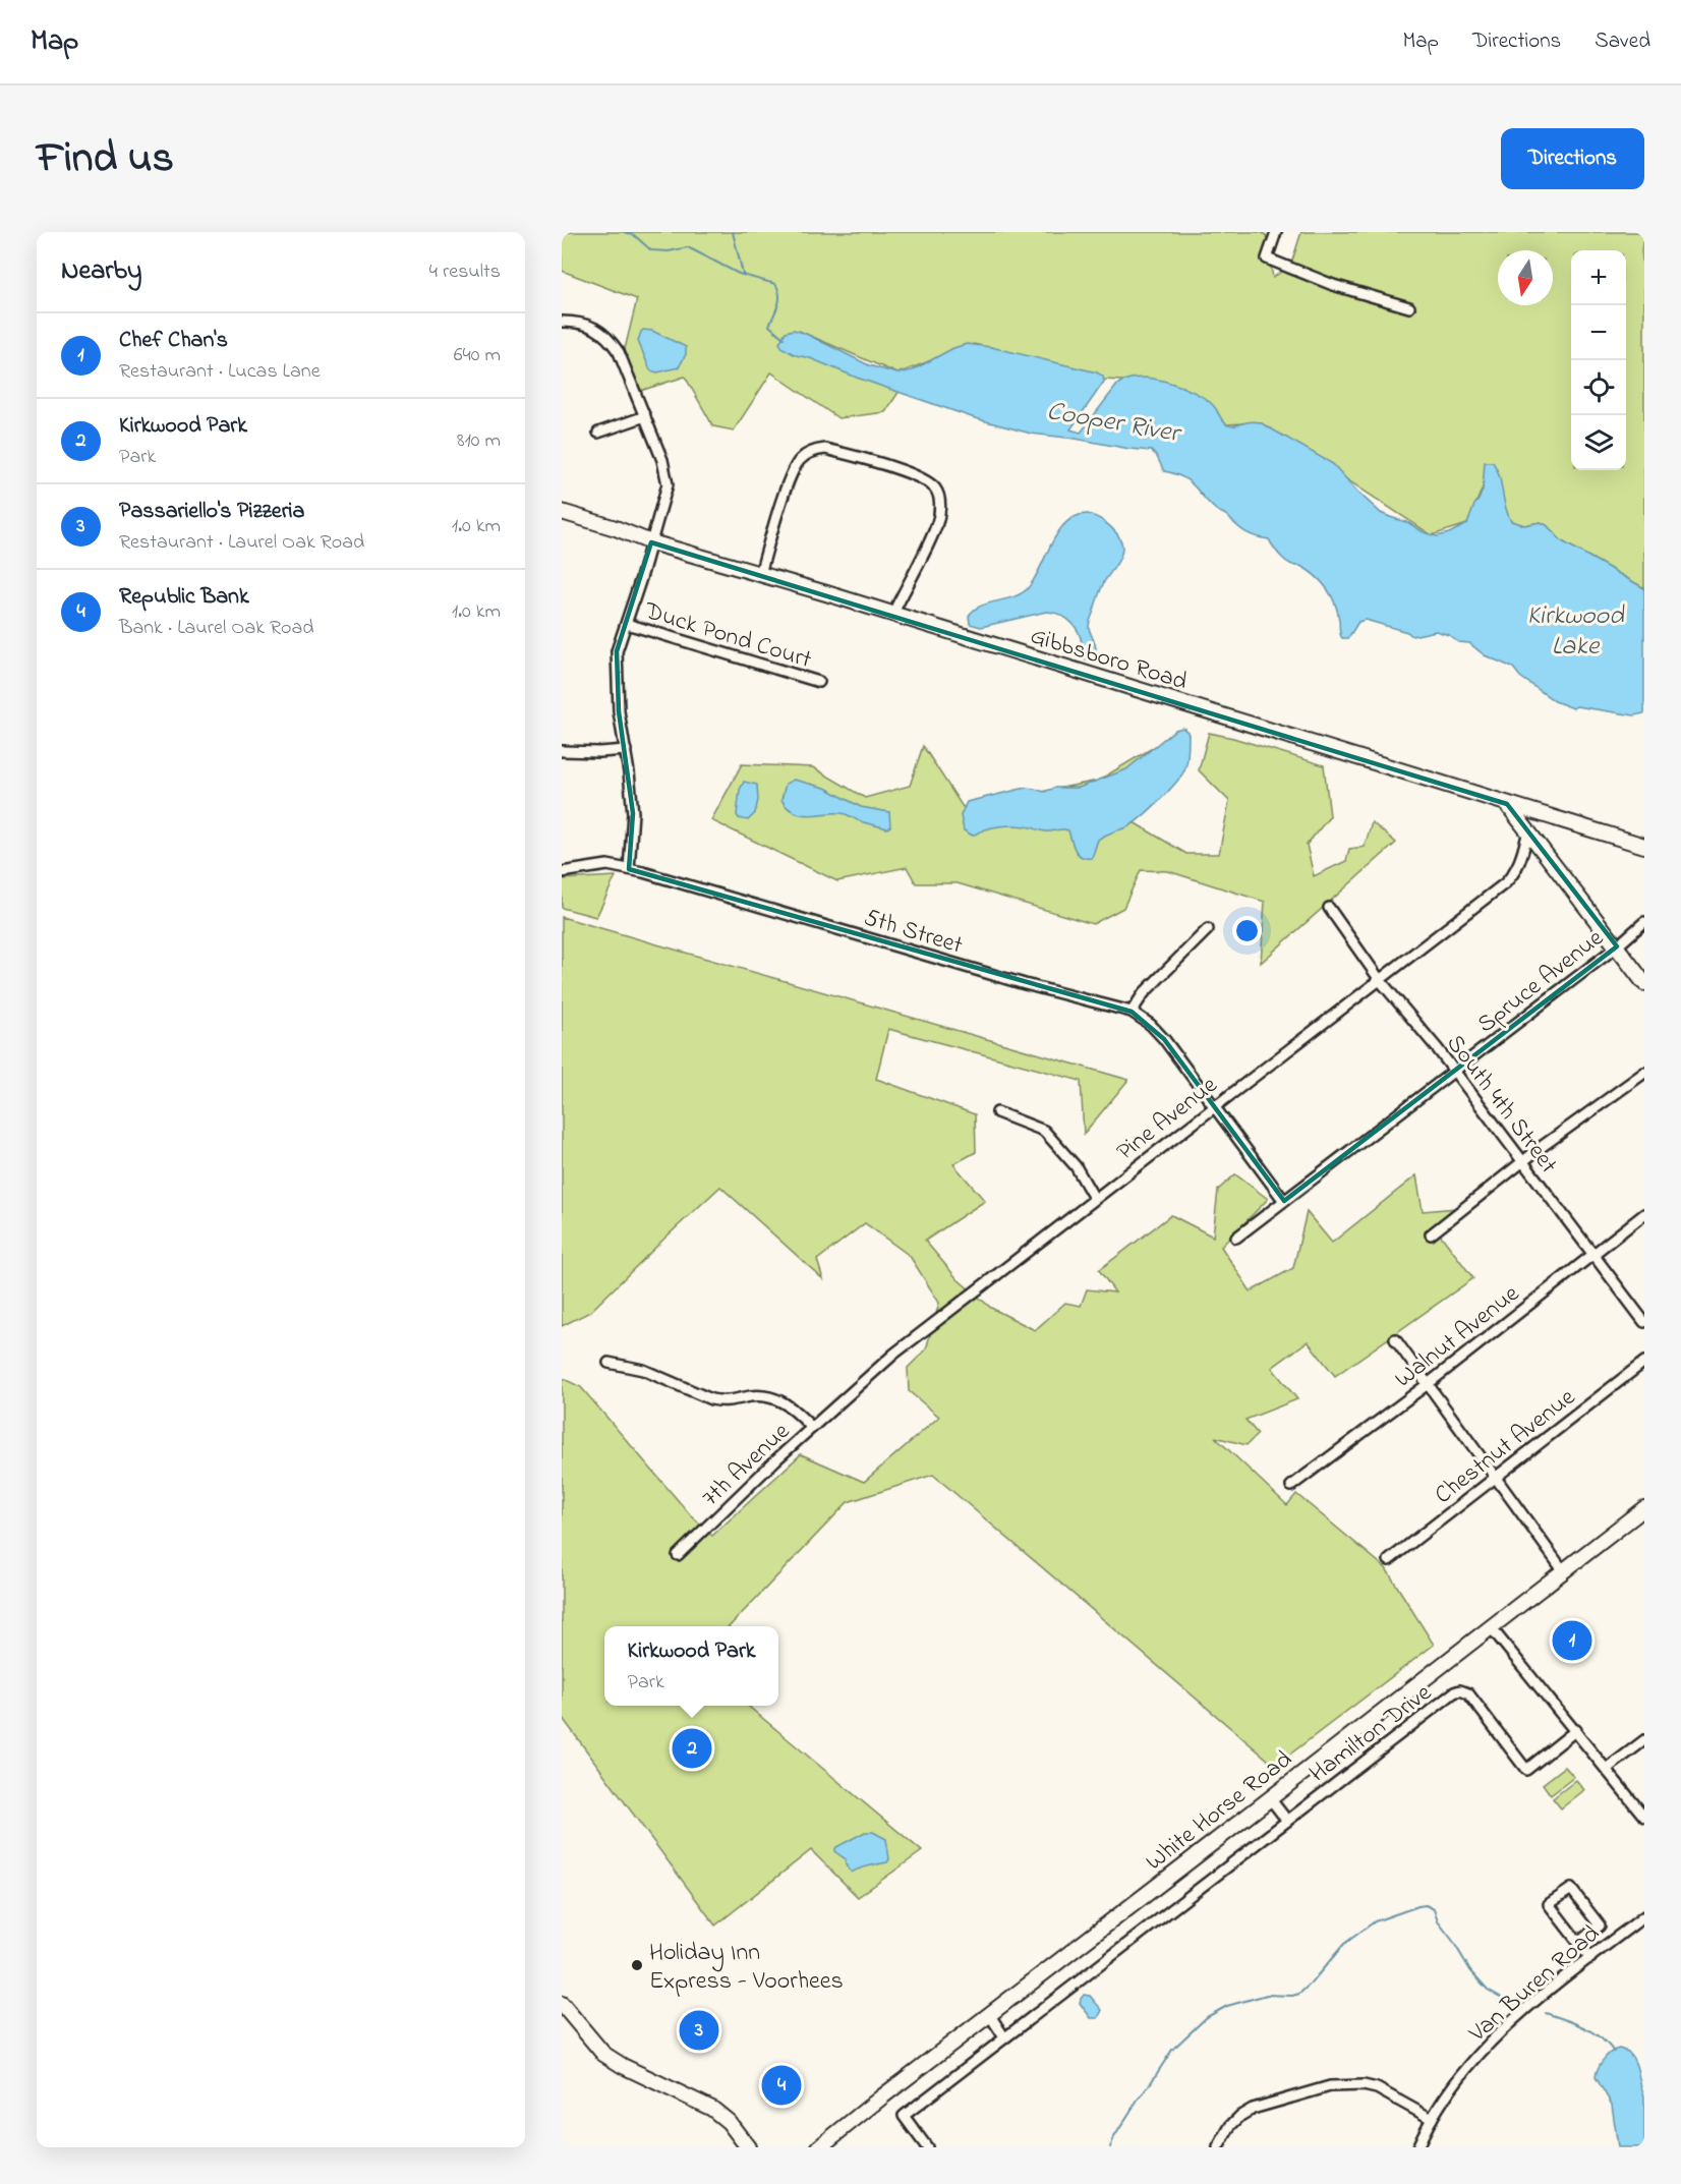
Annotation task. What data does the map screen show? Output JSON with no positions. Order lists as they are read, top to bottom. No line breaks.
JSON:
{"streets":{"street":["Duck Pond Court","Gibbsboro Road","5th Street","Spruce Avenue","South 4th Street","Pine Avenue","Walnut Avenue","Chestnut Avenue","7th Avenue","Hamilton Drive","White Horse Road","Van Buren Road"]},"crossings":[["5th Street","Spruce Avenue"],["5th Street","Pine Avenue"],["Spruce Avenue","South 4th Street"],["South 4th Street","Pine Avenue"],["South 4th Street","Walnut Avenue"],["Pine Avenue","7th Avenue"]],"water":["Cooper River","Kirkwood Lake"],"places":["Holiday Inn Express - Voorhees"],"north":"bottom","page":{"header":"Map","nav":["Map","Directions","Saved"],"title":"Find us","buttons":"Directions","heading":["Nearby","4 results"],"map_buttons":["+","−"],"list":[{"mark":"1","name":"Chef Chan's","note":"Restaurant · Lucas Lane","value":"640 m"},{"mark":"2","name":"Kirkwood Park","note":"Park","value":"810 m"},{"mark":"3","name":"Passariello's Pizzeria","note":"Restaurant · Laurel Oak Road","value":"1.0 km"},{"mark":"4","name":"Republic Bank","note":"Bank · Laurel Oak Road","value":"1.0 km"}],"pins":["1","2","3","4"],"popup":["Kirkwood Park","Park"]}}
